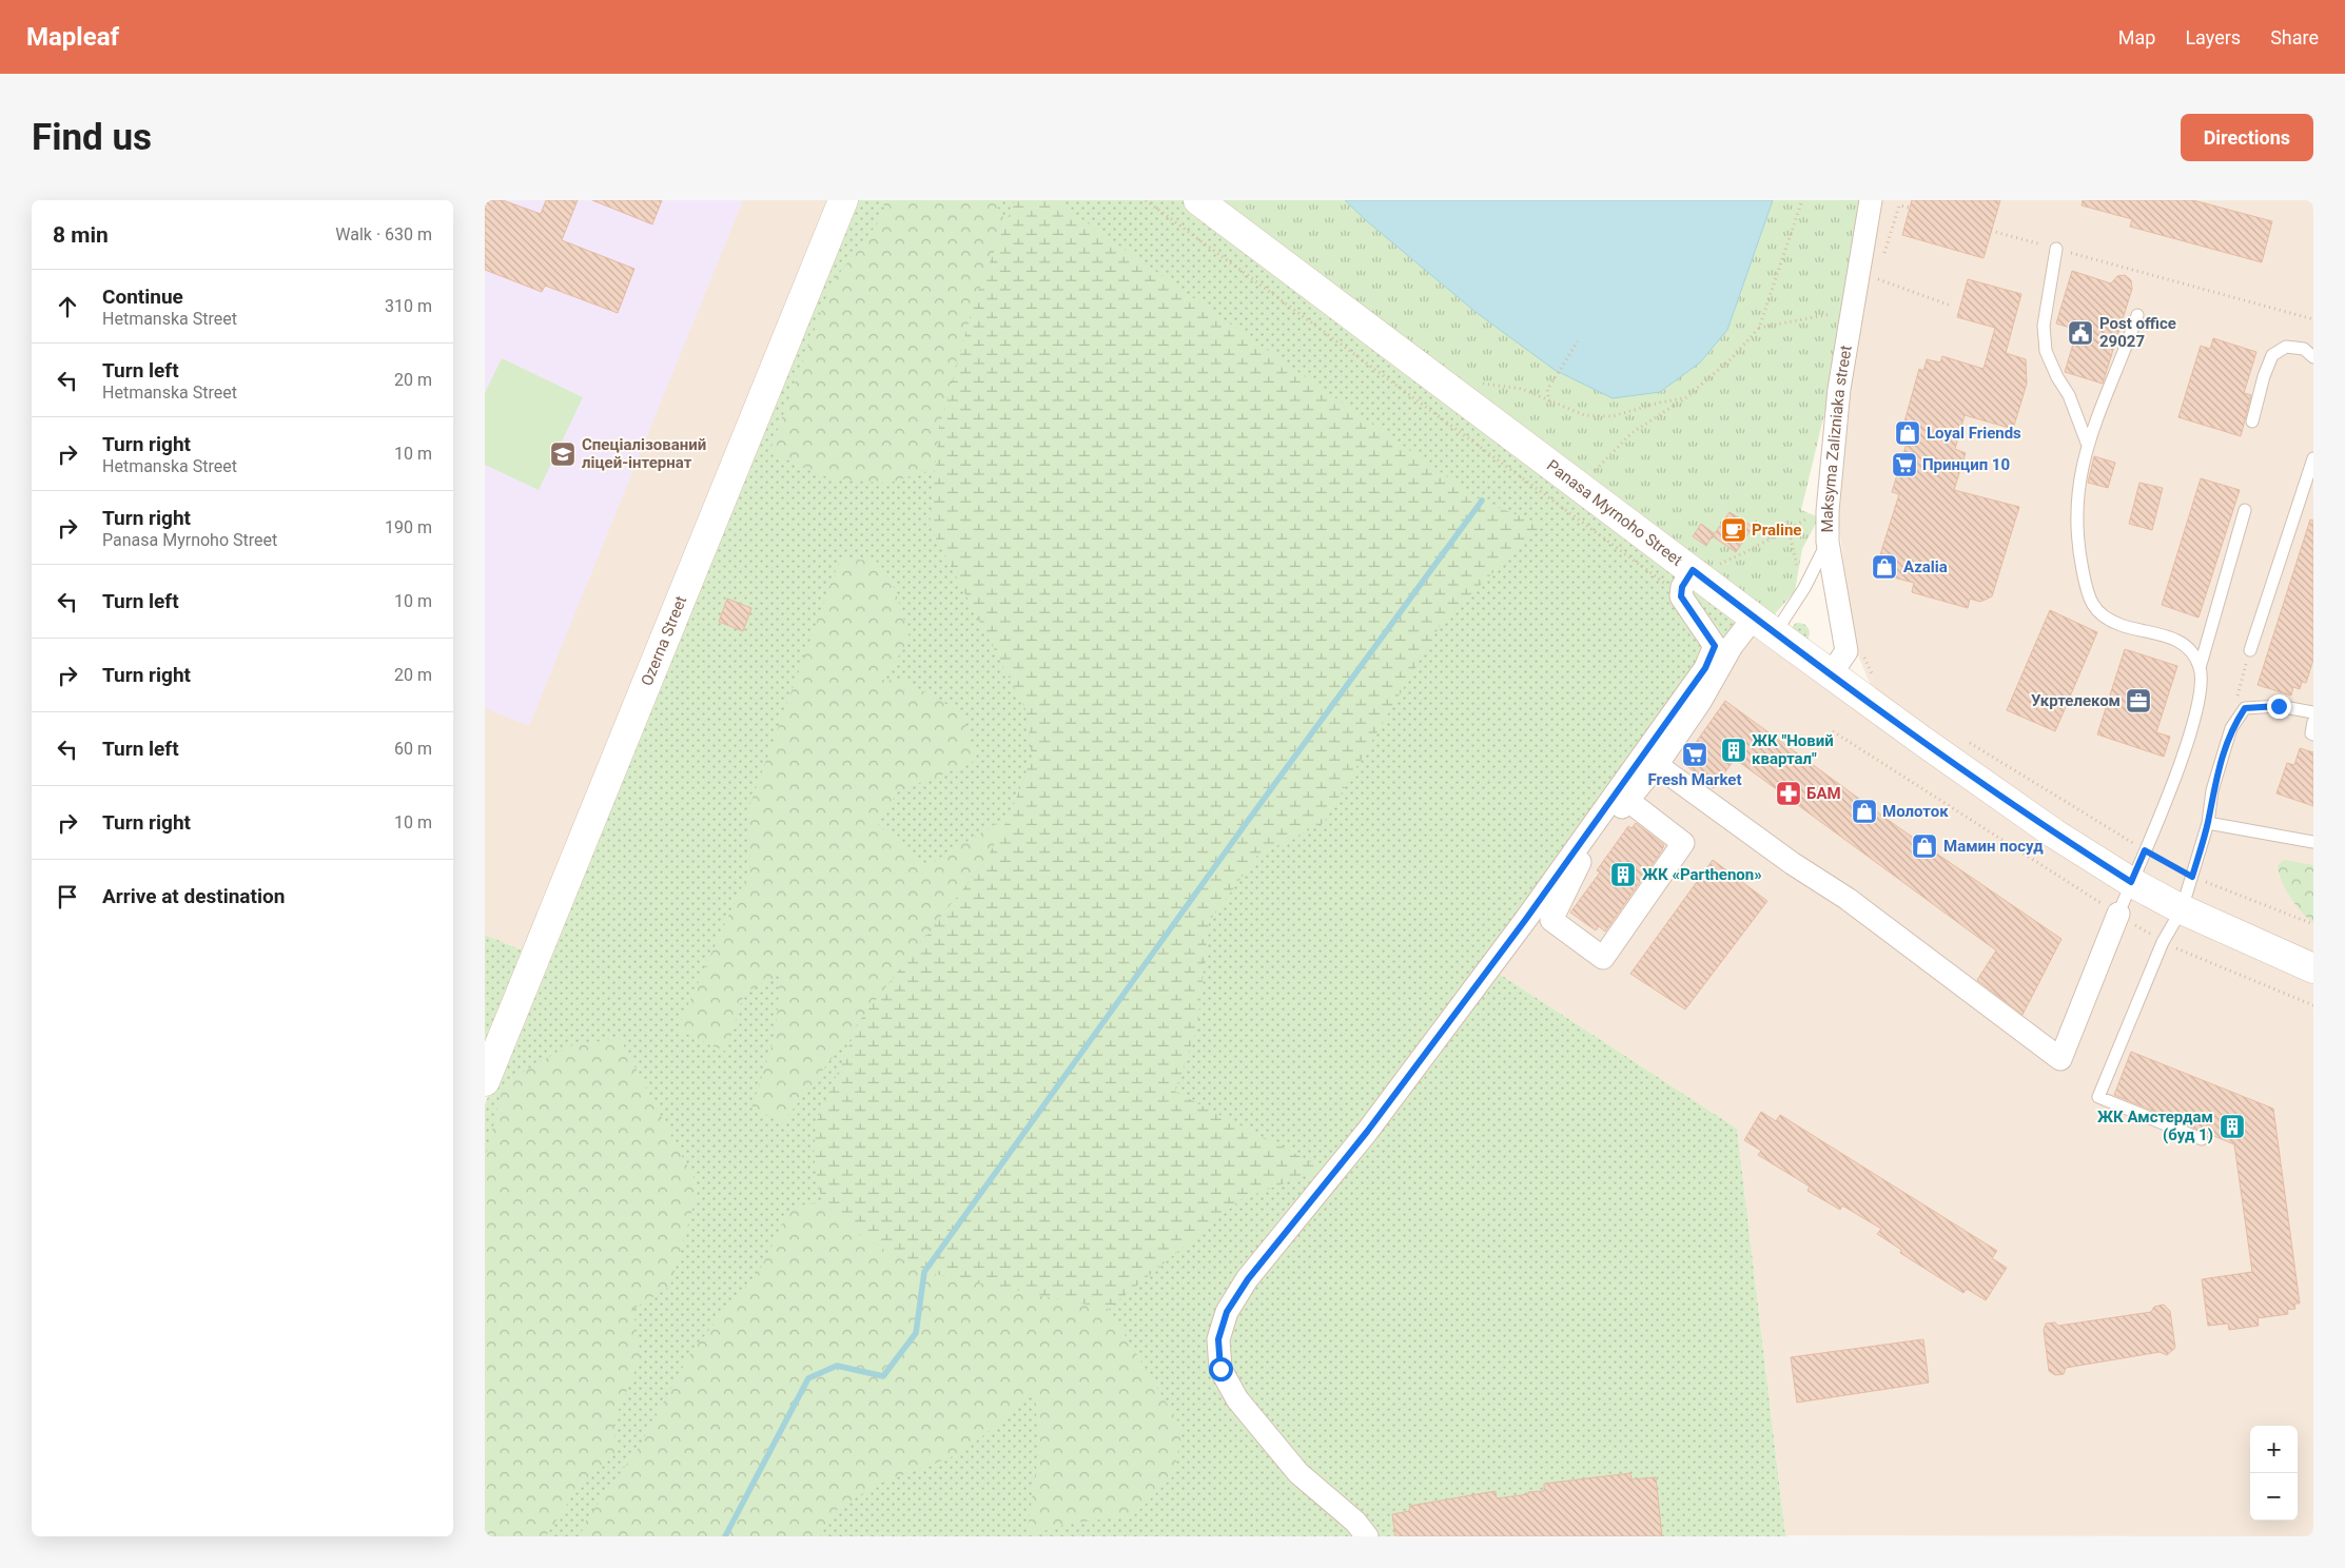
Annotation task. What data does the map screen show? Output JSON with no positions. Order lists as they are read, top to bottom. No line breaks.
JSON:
{"streets":{"main road":["Panasa Myrnoho Street","Ozerna Street"],"street":["Maksyma Zalizniaka street"]},"crossings":[["Maksyma Zalizniaka street","Panasa Myrnoho Street"]],"places":{"public building":["Post office 29027"],"shop":["Loyal Friends","Azalia","Молоток","Мамин посуд"],"school or university":["Спеціалізований ліцей-інтернат"],"supermarket":["Принцип 10","Fresh Market"],"cafe":["Praline"],"office":["Укртелеком"],"building":["ЖК \"Новий квартал\"","ЖК «Parthenon»","ЖК Амстердам (буд 1)"],"pharmacy":["БАМ"]},"page":{"header":"Mapleaf","nav":["Map","Layers","Share"],"buttons":"Directions","title":"Find us","heading":["8 min","Walk · 630 m"],"list":[["Continue","Hetmanska Street","310 m"],["Turn left","Hetmanska Street","20 m"],["Turn right","Hetmanska Street","10 m"],["Turn right","Panasa Myrnoho Street","190 m"],["Turn left","10 m"],["Turn right","20 m"],["Turn left","60 m"],["Turn right","10 m"],"Arrive at destination"],"map_buttons":["+","−"]}}
